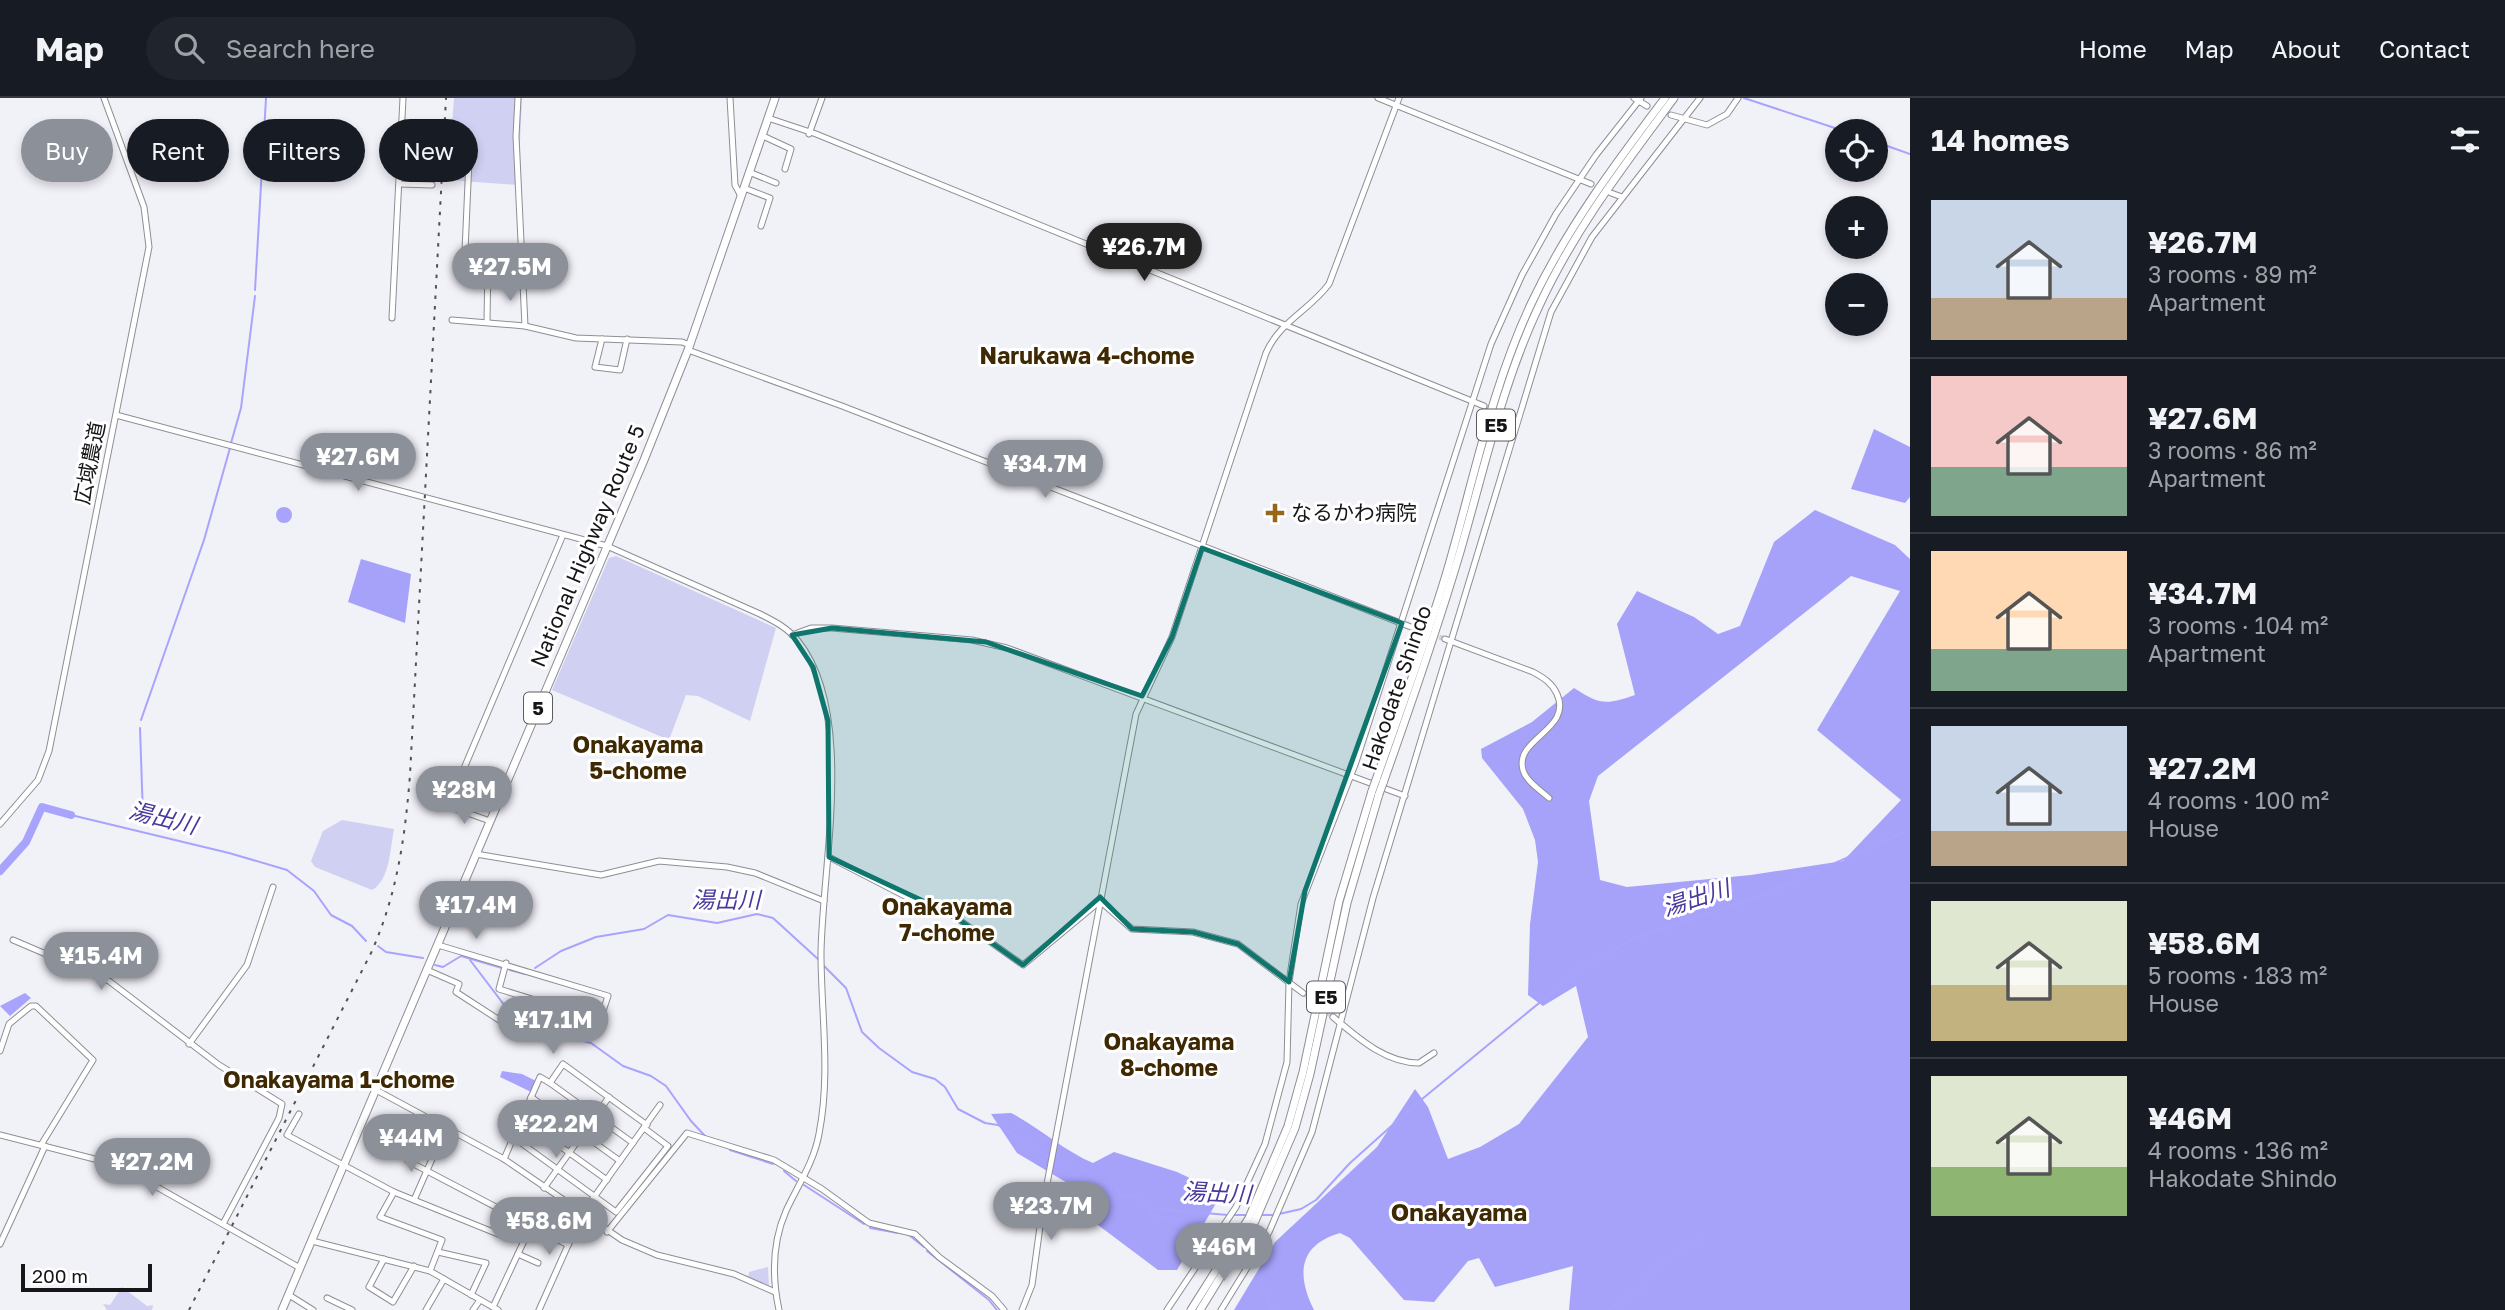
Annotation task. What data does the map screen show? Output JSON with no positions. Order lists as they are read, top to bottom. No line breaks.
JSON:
{"streets":{"highway":["E5","National Highway Route 5","Hakodate Shindo","5"],"street":["広域農道"]},"districts":["Narukawa 4-chome","Onakayama 5-chome","Onakayama 7-chome","Onakayama 8-chome","Onakayama 1-chome","Onakayama"],"water":["湯出川"],"places":{"health":["なるかわ病院"]},"scale_bar":"200 m","page":{"header":"Map","search":"Search here","nav":["Home","Map","About","Contact"],"heading":"14 homes","map_buttons":["+","−"],"chip":["Buy","Rent","Filters","New"],"list":[{"name":"¥26.7M","note":"3 rooms · 89 m² · Apartment"},{"name":"¥27.6M","note":"3 rooms · 86 m² · Apartment"},{"name":"¥34.7M","note":"3 rooms · 104 m² · Apartment"},{"name":"¥27.2M","note":"4 rooms · 100 m² · House"},{"name":"¥58.6M","note":"5 rooms · 183 m² · House"},{"name":"¥46M","note":"4 rooms · 136 m² · Hakodate Shindo"}],"price":["¥26.7M","¥27.5M","¥27.6M","¥34.7M","¥28M","¥17.4M","¥15.4M","¥17.1M","¥22.2M","¥44M","¥27.2M","¥23.7M","¥58.6M","¥46M"],"scale":"200 m"}}
